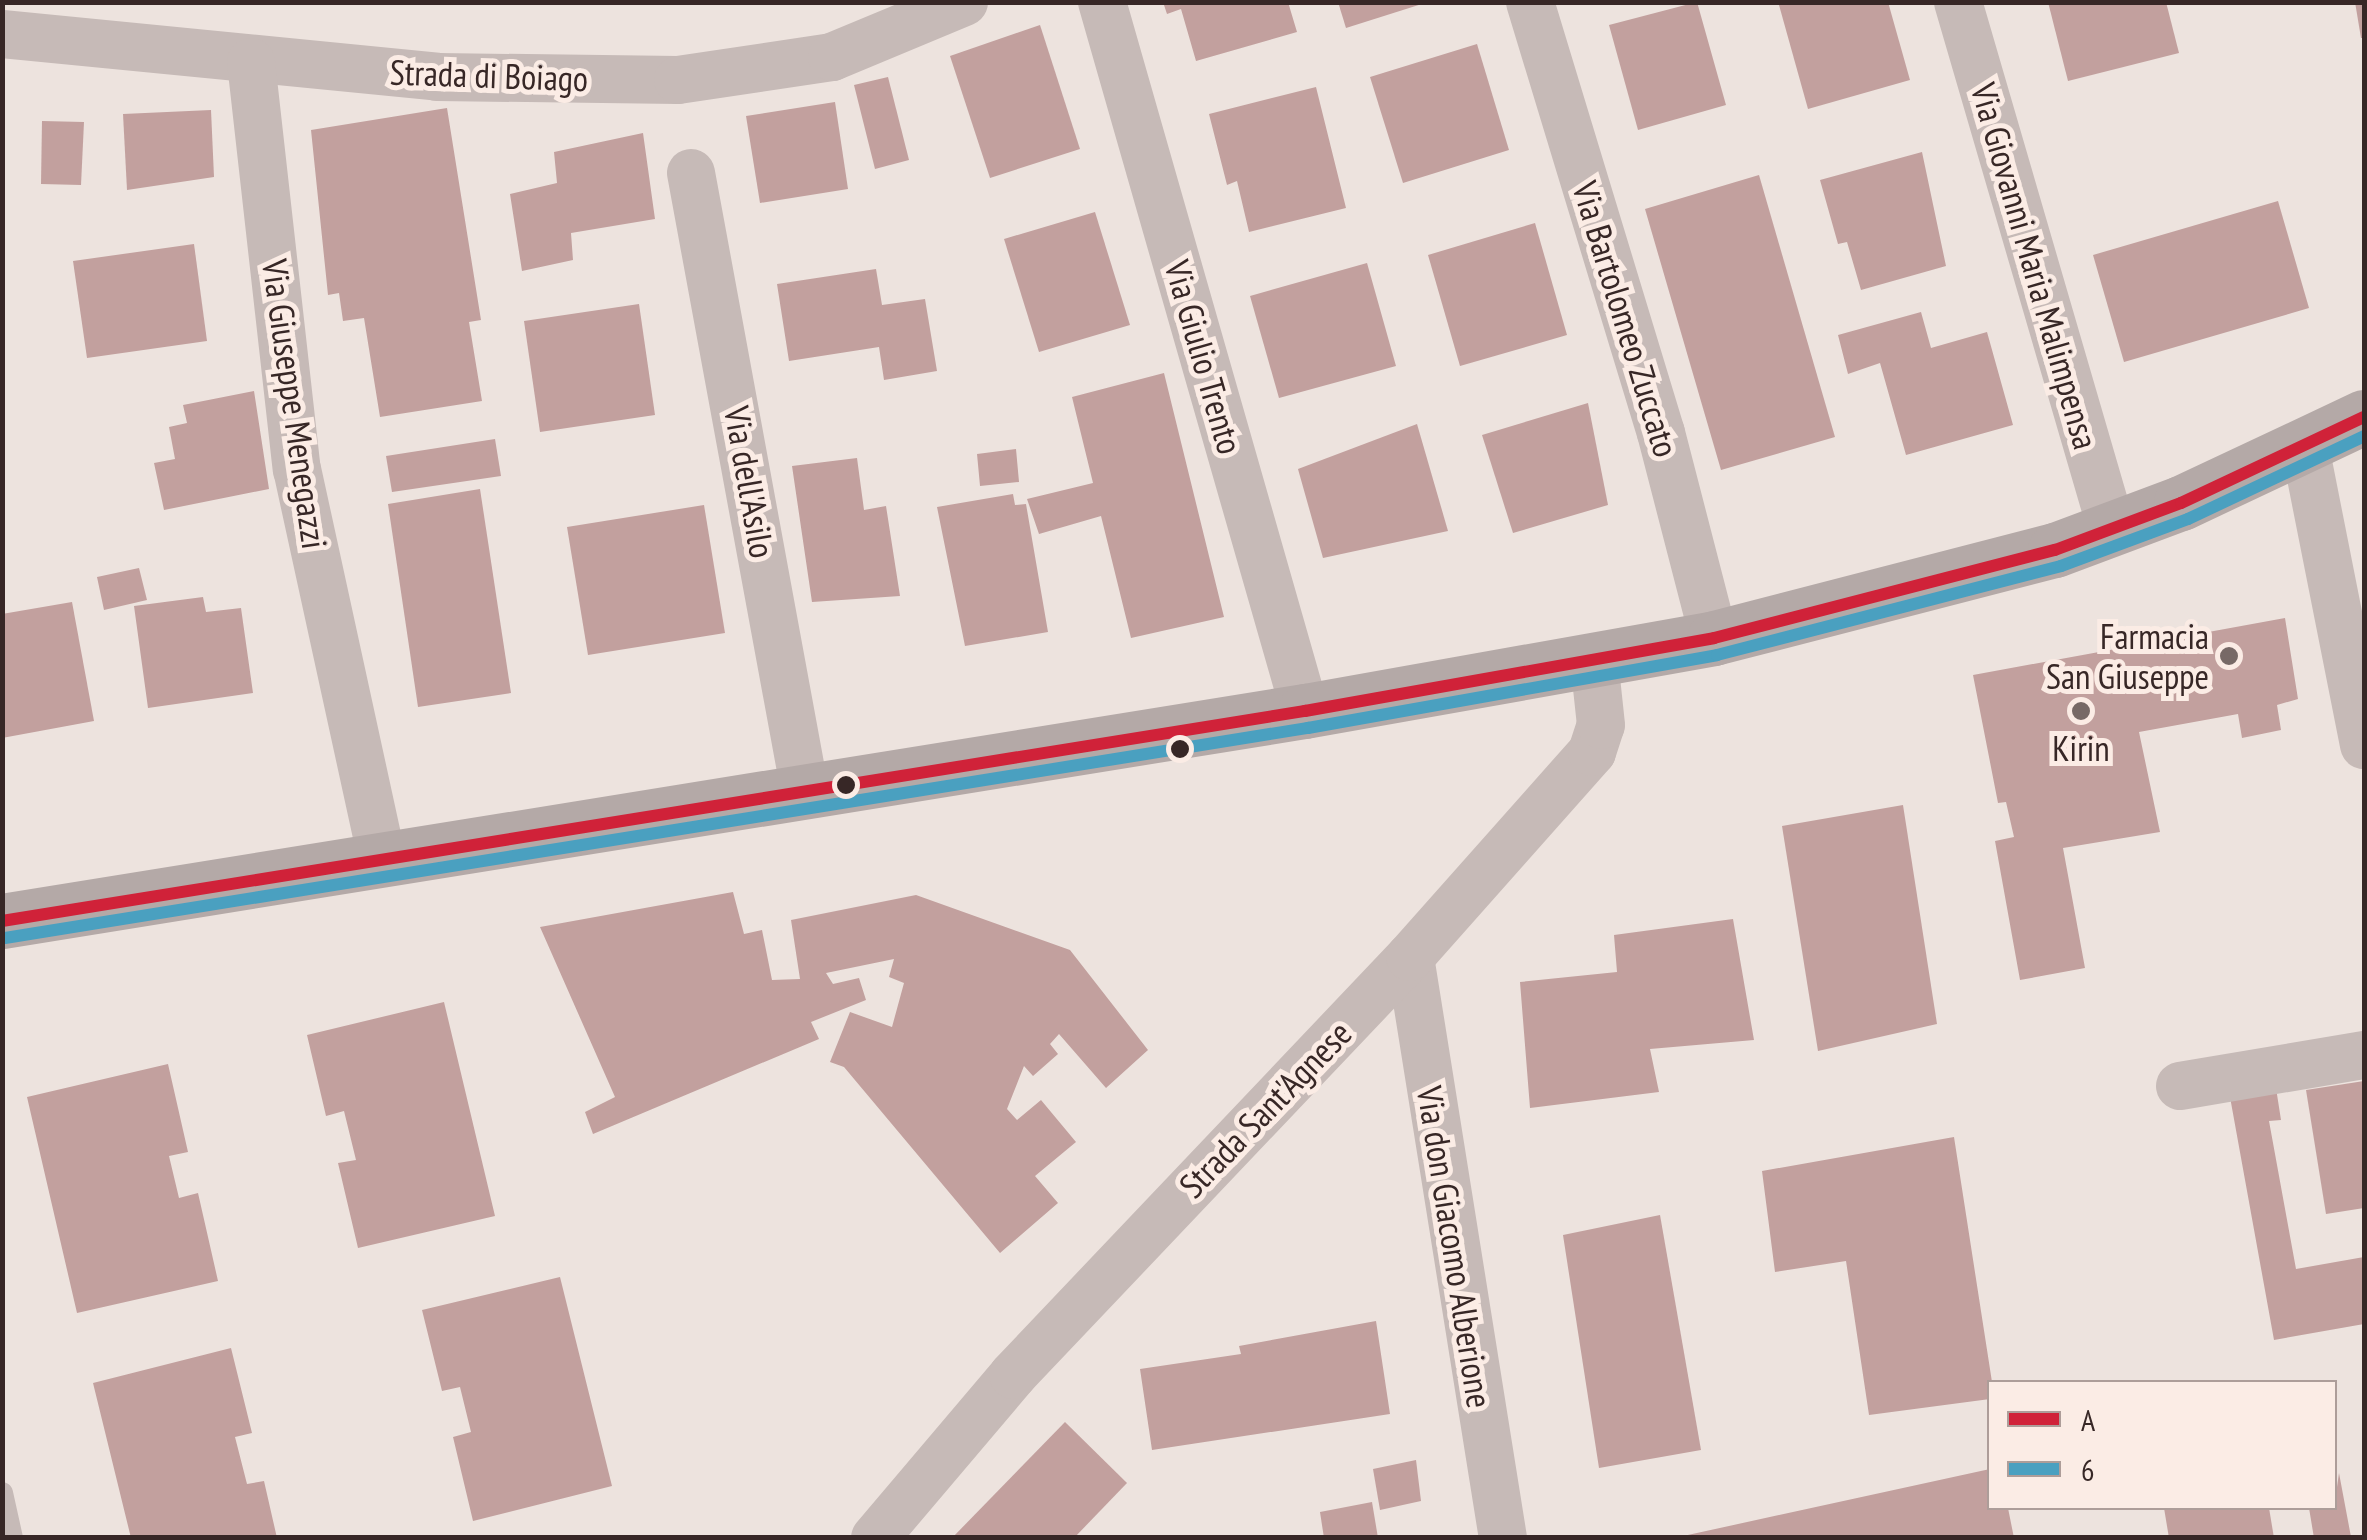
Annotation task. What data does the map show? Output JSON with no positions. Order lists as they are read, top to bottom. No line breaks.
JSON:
{"streets":{"street":["Strada di Boiago","Via Giovanni Maria Malimpensa","Via Bartolomeo Zuccato","Via Giulio Trento","Via Giuseppe Menegazzi","Via dell'Asilo","Strada Sant'Agnese","Via don Giacomo Alberione"]},"crossings":[["Strada di Boiago","Via Giuseppe Menegazzi"],["Strada Sant'Agnese","Via don Giacomo Alberione"]],"places":["Farmacia San Giuseppe","Kirin"],"lines":["transit line A","transit line 6"],"legend":["A","6"]}
